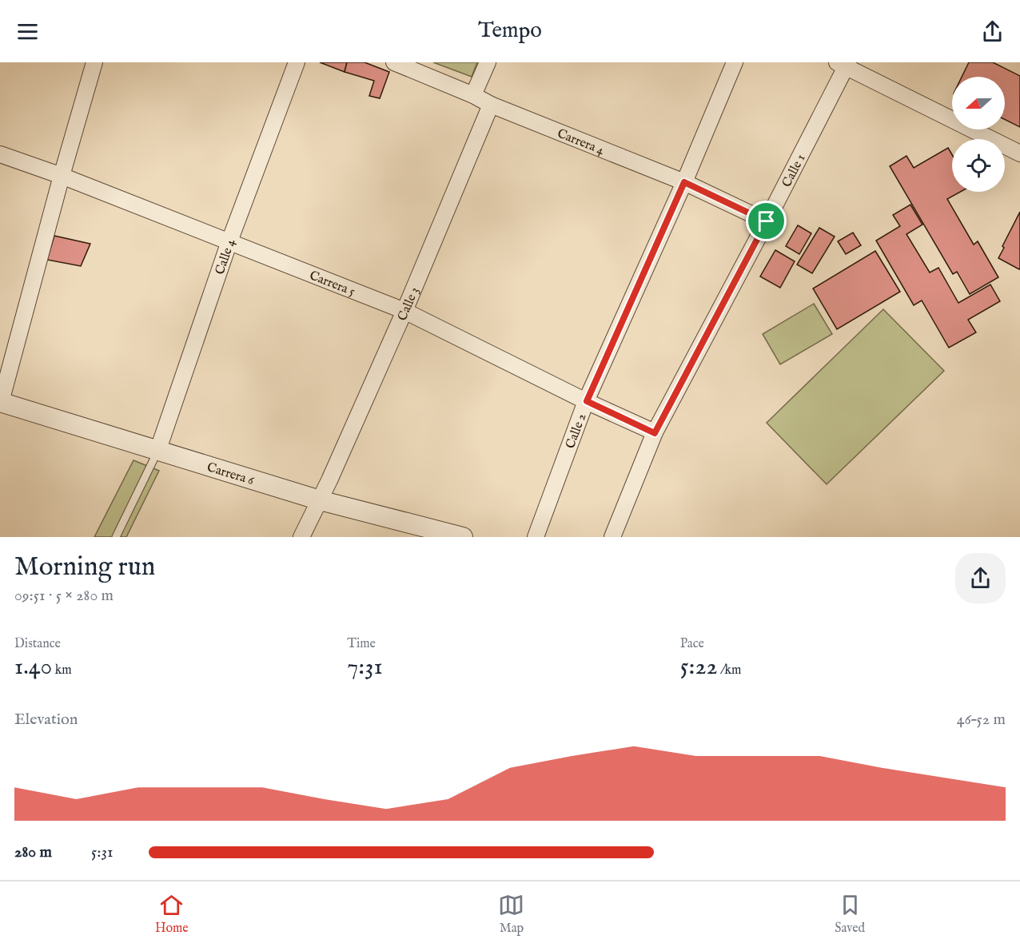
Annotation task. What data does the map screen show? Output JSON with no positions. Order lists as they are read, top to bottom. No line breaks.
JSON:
{"streets":{"street":["Carrera 4","Calle 1","Calle 4","Carrera 5","Calle 3","Calle 2","Carrera 6"]},"crossings":[["Carrera 4","Calle 1"],["Carrera 4","Calle 3"],["Carrera 4","Calle 2"],["Calle 1","Carrera 5"],["Calle 4","Carrera 5"],["Calle 4","Carrera 6"],["Carrera 5","Calle 3"],["Carrera 5","Calle 2"],["Calle 3","Carrera 6"]],"north":"left","page":{"header":"Tempo","heading":["Morning run","09:51 · 5 × 280 m"],"stats":[["Distance","1.40 km"],["Time","7:31"],["Pace","5:22 /km"]],"chart":["Elevation","46–52 m"],"list":[{"name":"280 m","note":"5:31"}],"tabs":["Home","Map","Saved"]}}
